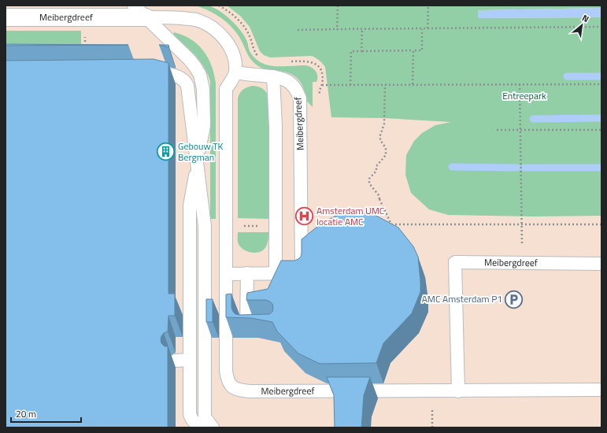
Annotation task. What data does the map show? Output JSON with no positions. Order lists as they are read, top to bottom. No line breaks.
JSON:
{"streets":{"street":["Meibergdreef"]},"parks":["Entreepark"],"places":{"building":["Gebouw TK Bergman"],"hospital":["Amsterdam UMC locatie AMC"],"parking":["AMC Amsterdam P1"]},"scale_bar":"20 m","north":"top right"}
